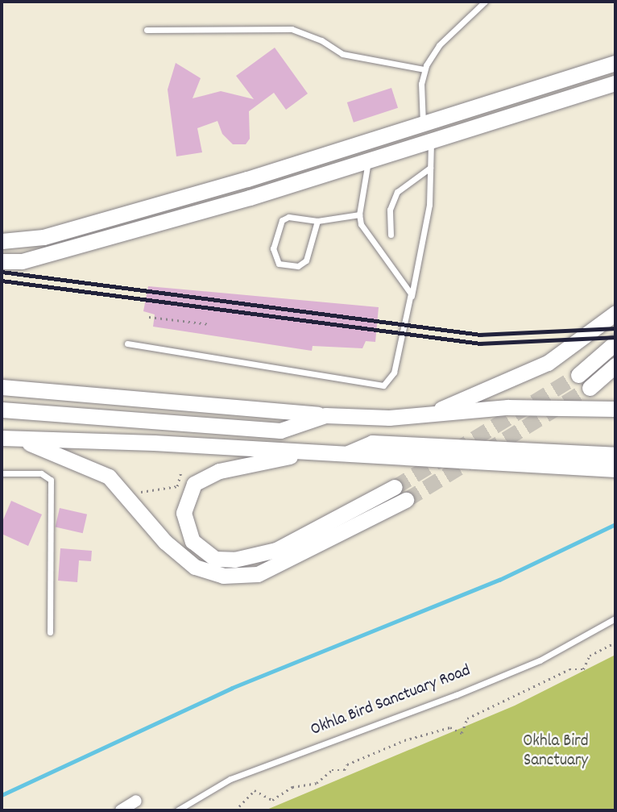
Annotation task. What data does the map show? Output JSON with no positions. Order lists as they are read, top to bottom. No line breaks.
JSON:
{"streets":{"lane":["Okhla Bird Sanctuary Road"]},"parks":["Okhla Bird Sanctuary"]}
